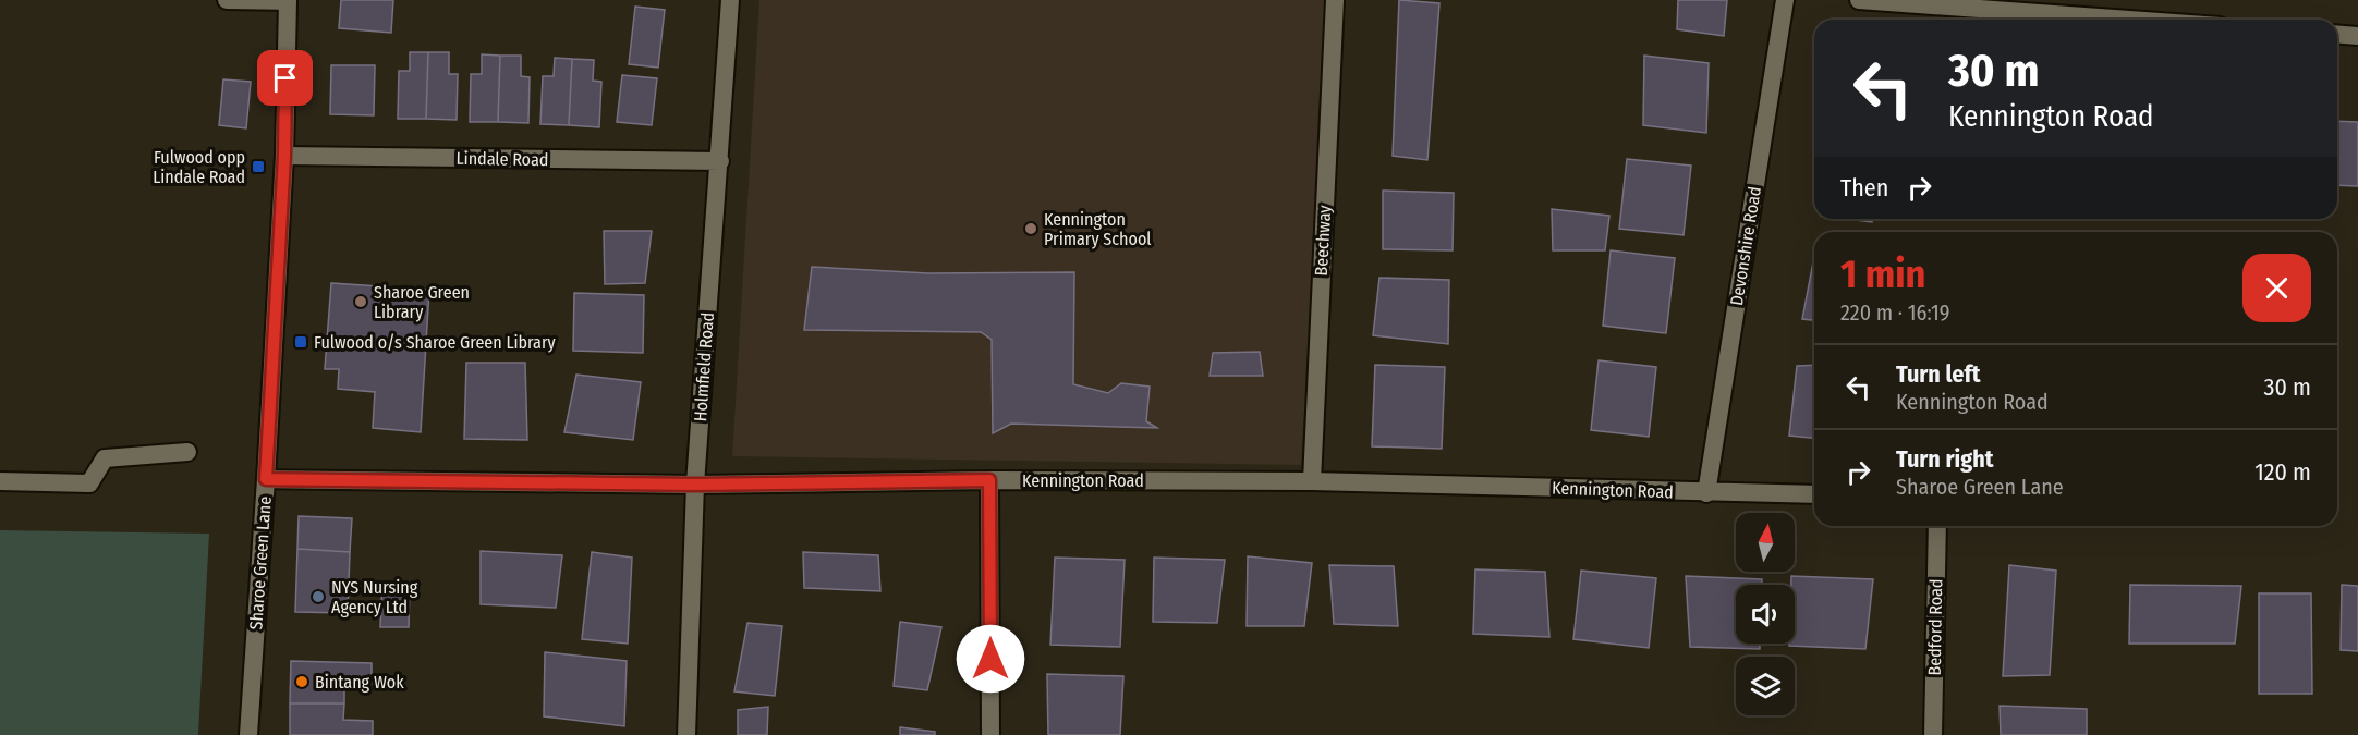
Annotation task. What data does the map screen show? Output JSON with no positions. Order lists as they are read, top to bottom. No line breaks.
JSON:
{"streets":{"street":["Lindale Road","Beechway","Devonshire Road","Holmfield Road","Kennington Road","Sharoe Green Lane","Bedford Road"]},"crossings":[["Lindale Road","Holmfield Road"],["Lindale Road","Sharoe Green Lane"],["Beechway","Kennington Road"],["Devonshire Road","Kennington Road"],["Holmfield Road","Kennington Road"],["Kennington Road","Sharoe Green Lane"]],"places":{"transit":["Fulwood opp Lindale Road","Fulwood o/s Sharoe Green Library"],"other":["Kennington Primary School","Sharoe Green Library","NYS Nursing Agency Ltd","Bintang Wok"]},"north":"top","page":{"turn":["30 m","Kennington Road"],"then":"Then","heading":["1 min","220 m · 16:19"],"list":[{"name":"Turn left","note":"Kennington Road","value":"30 m"},{"name":"Turn right","note":"Sharoe Green Lane","value":"120 m"}]}}
